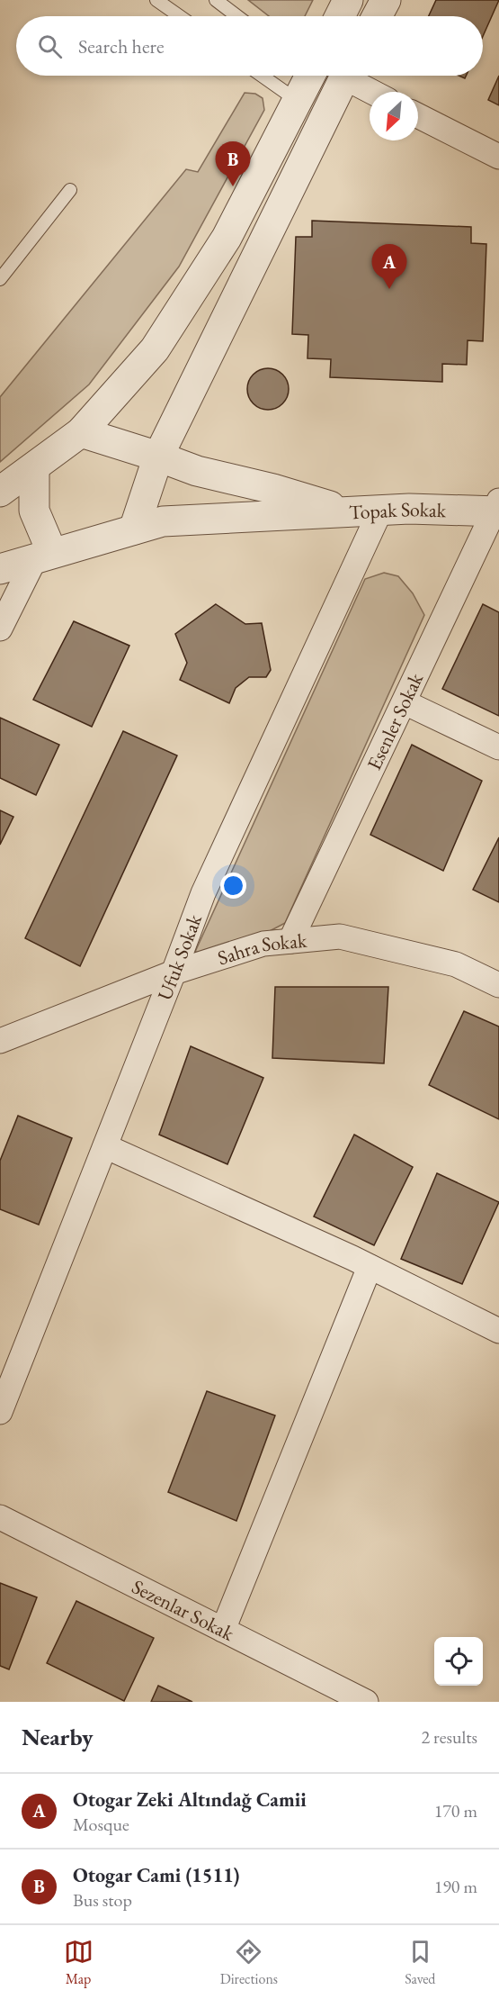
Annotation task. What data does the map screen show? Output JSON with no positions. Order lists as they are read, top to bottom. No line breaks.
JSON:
{"streets":{"street":["Topak Sokak","Esenler Sokak","Sahra Sokak","Ufuk Sokak","Sezenlar Sokak"]},"crossings":[["Topak Sokak","Esenler Sokak"],["Topak Sokak","Ufuk Sokak"],["Esenler Sokak","Sahra Sokak"],["Sahra Sokak","Ufuk Sokak"]],"north":"bottom left","page":{"search":"Search here","pins":["B","A"],"heading":["Nearby","2 results"],"list":[{"mark":"A","name":"Otogar Zeki Altındağ Camii","note":"Mosque","value":"170 m"},{"mark":"B","name":"Otogar Cami (1511)","note":"Bus stop","value":"190 m"}],"nav":["Map","Directions","Saved"]}}
